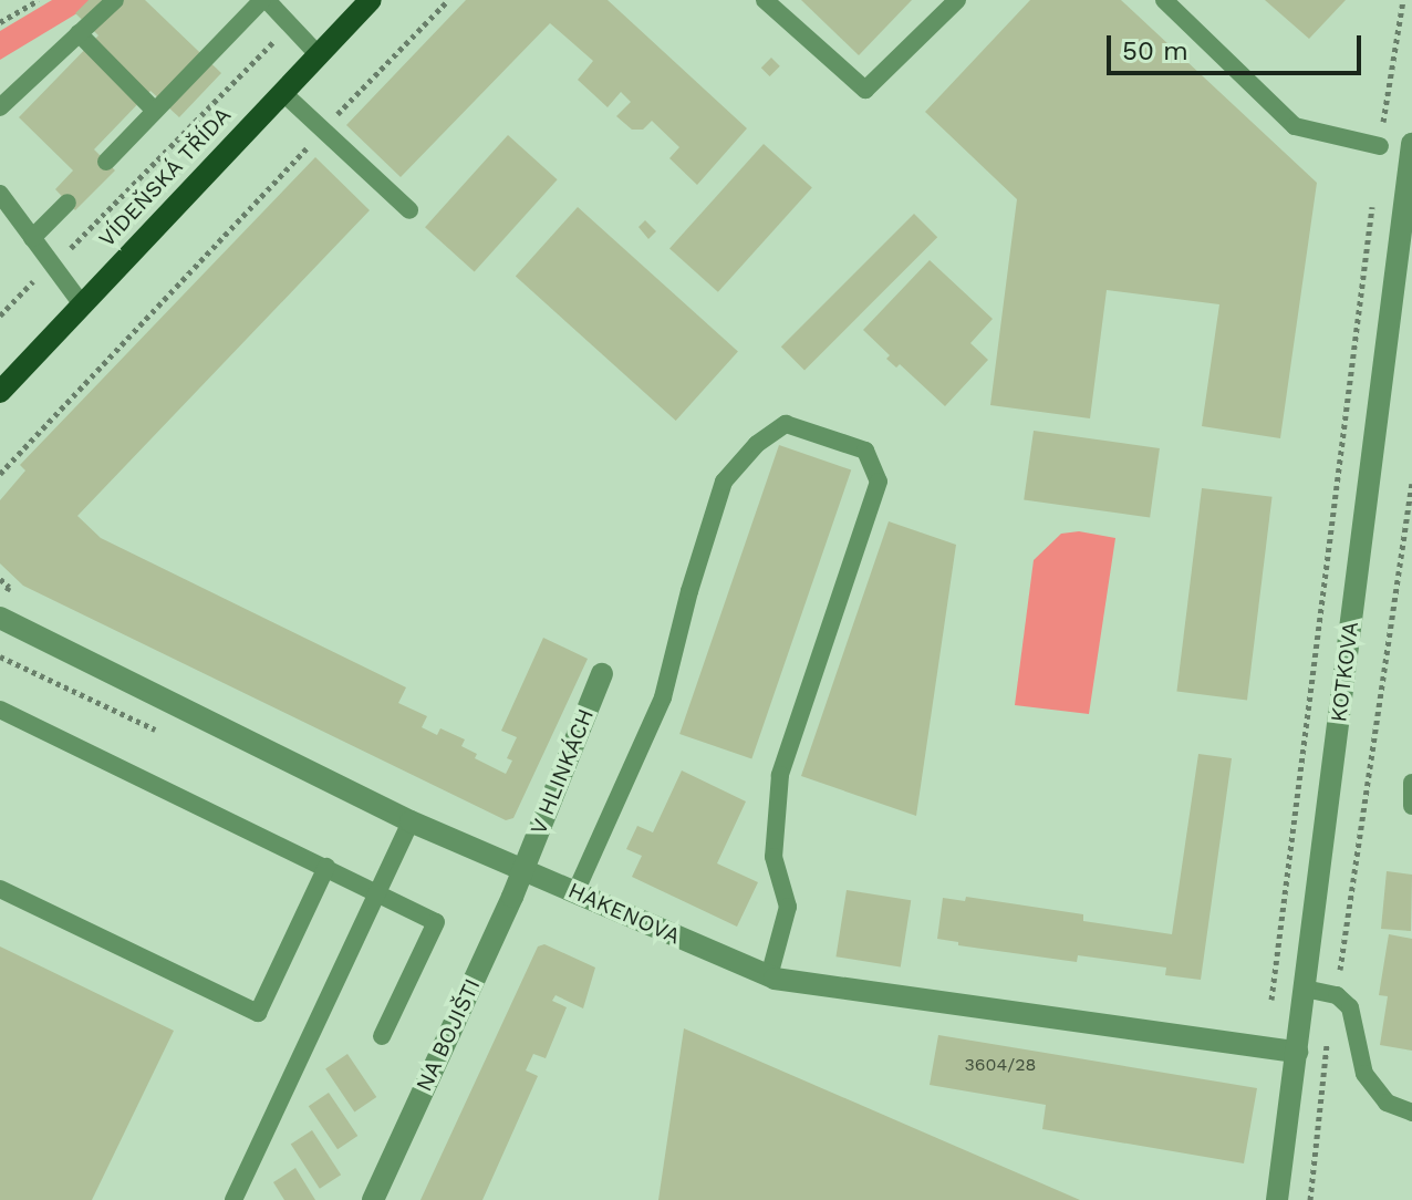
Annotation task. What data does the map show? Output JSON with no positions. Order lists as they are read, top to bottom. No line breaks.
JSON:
{"streets":{"main road":["VÍDEŇSKÁ TŘÍDA"],"street":["KOTKOVA","V HLINKÁCH","HAKENOVA","NA BOJIŠTI"]},"crossings":[["KOTKOVA","HAKENOVA"],["V HLINKÁCH","HAKENOVA"],["V HLINKÁCH","NA BOJIŠTI"],["HAKENOVA","NA BOJIŠTI"]],"house_numbers":["3604/28"],"scale_bar":"50 m"}
